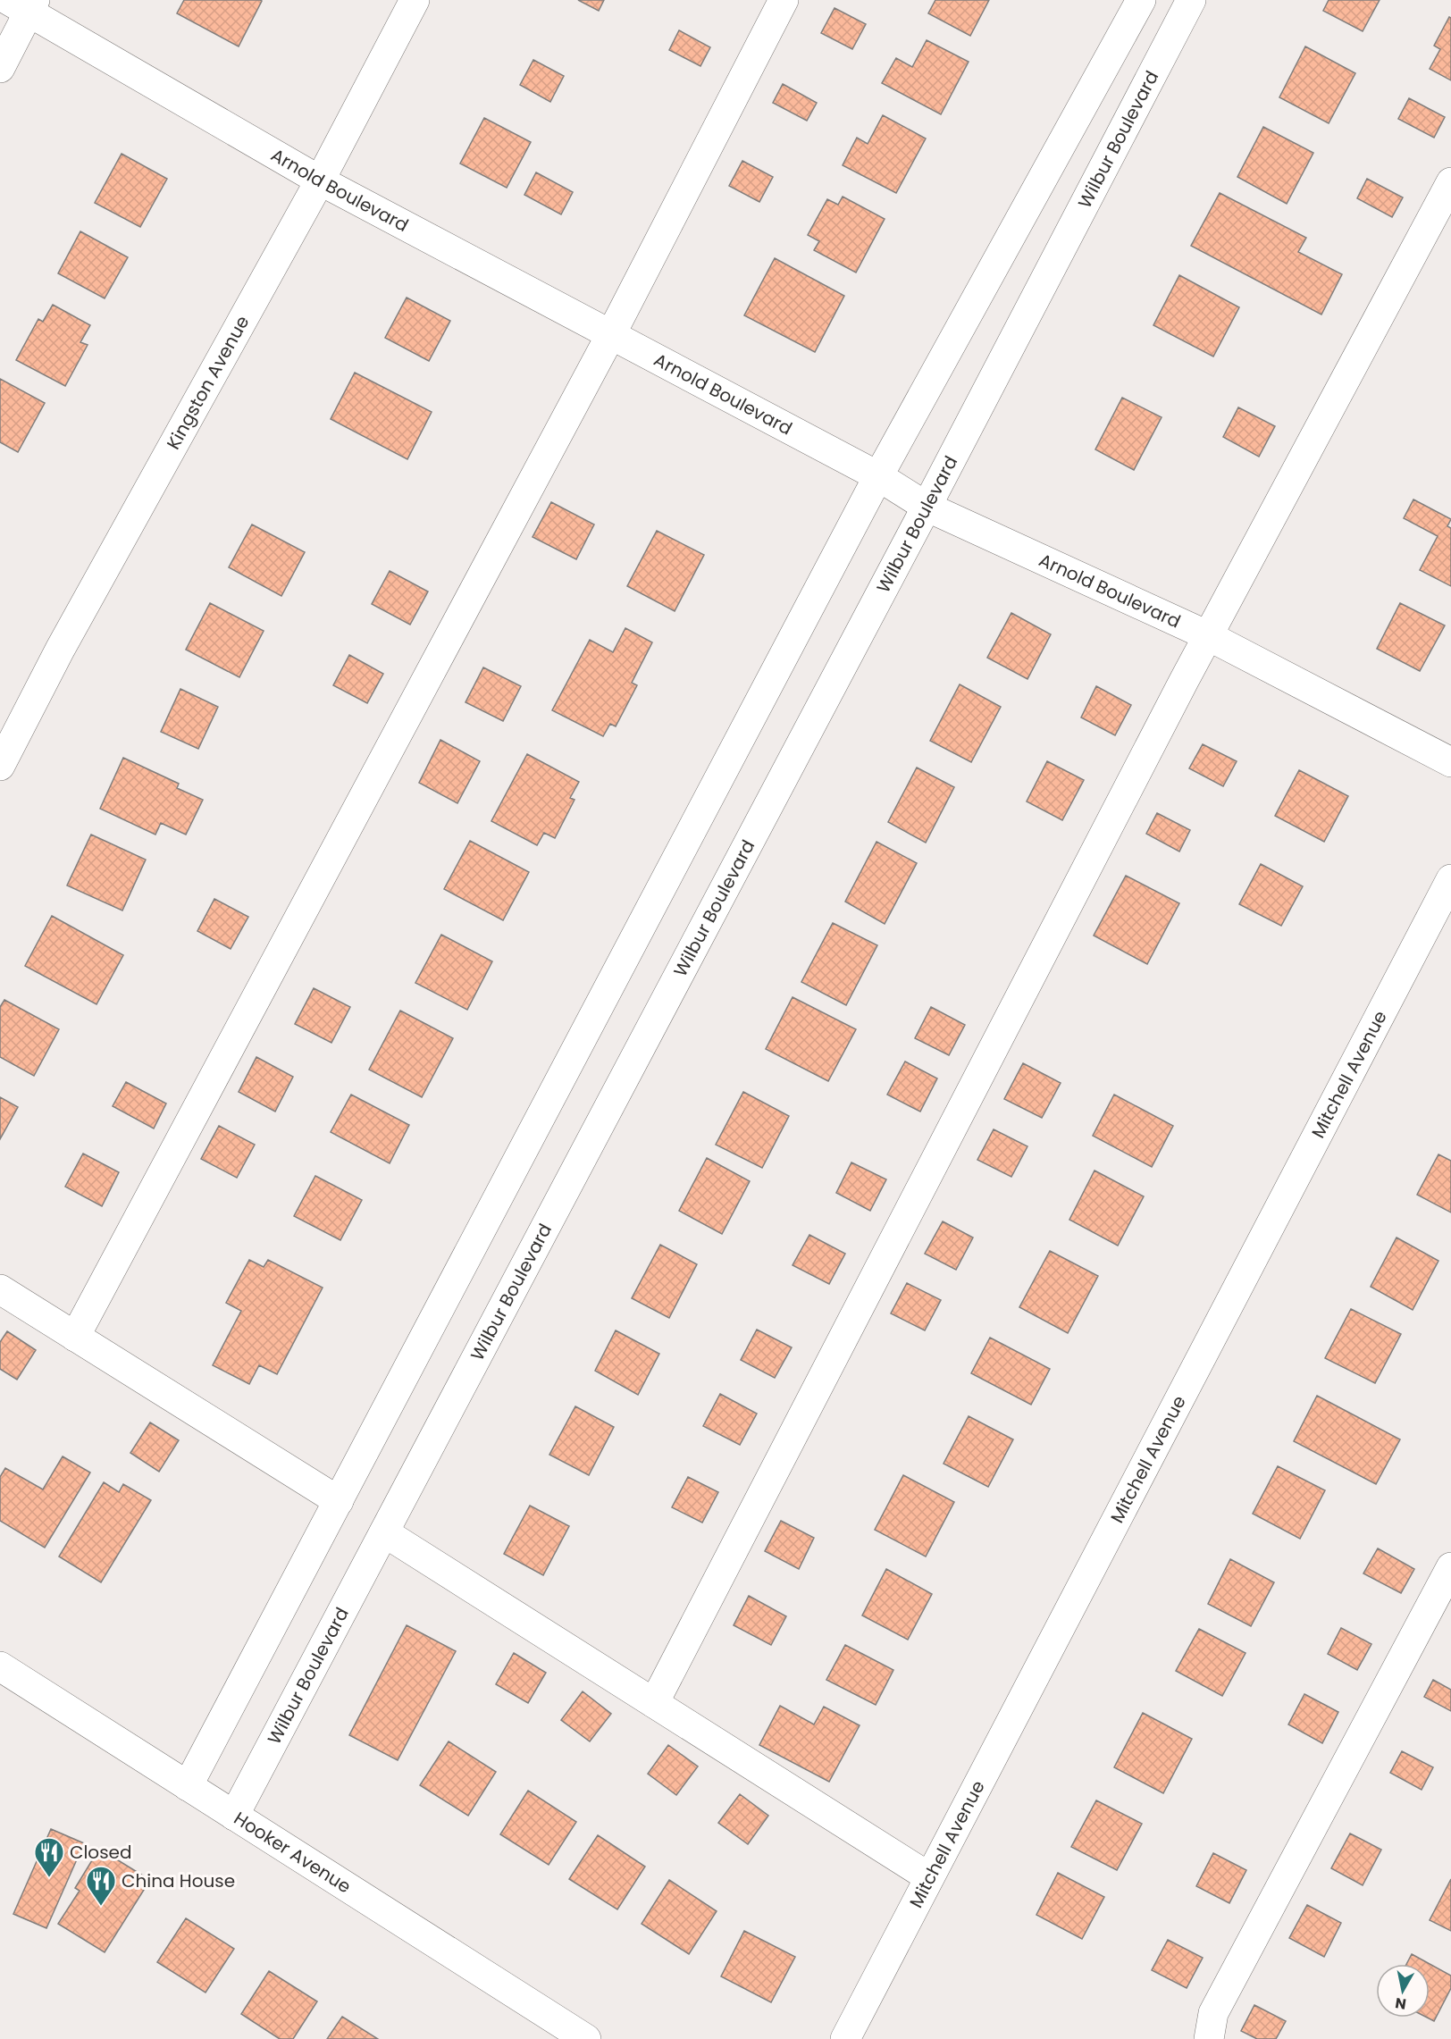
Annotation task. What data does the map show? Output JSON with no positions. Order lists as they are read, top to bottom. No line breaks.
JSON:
{"streets":{"street":["Wilbur Boulevard","Arnold Boulevard","Kingston Avenue","Mitchell Avenue","Hooker Avenue"]},"crossings":[["Wilbur Boulevard","Arnold Boulevard"],["Wilbur Boulevard","Hooker Avenue"],["Arnold Boulevard","Kingston Avenue"]],"places":{"restaurant":["Closed","China House"]},"north":"bottom"}
